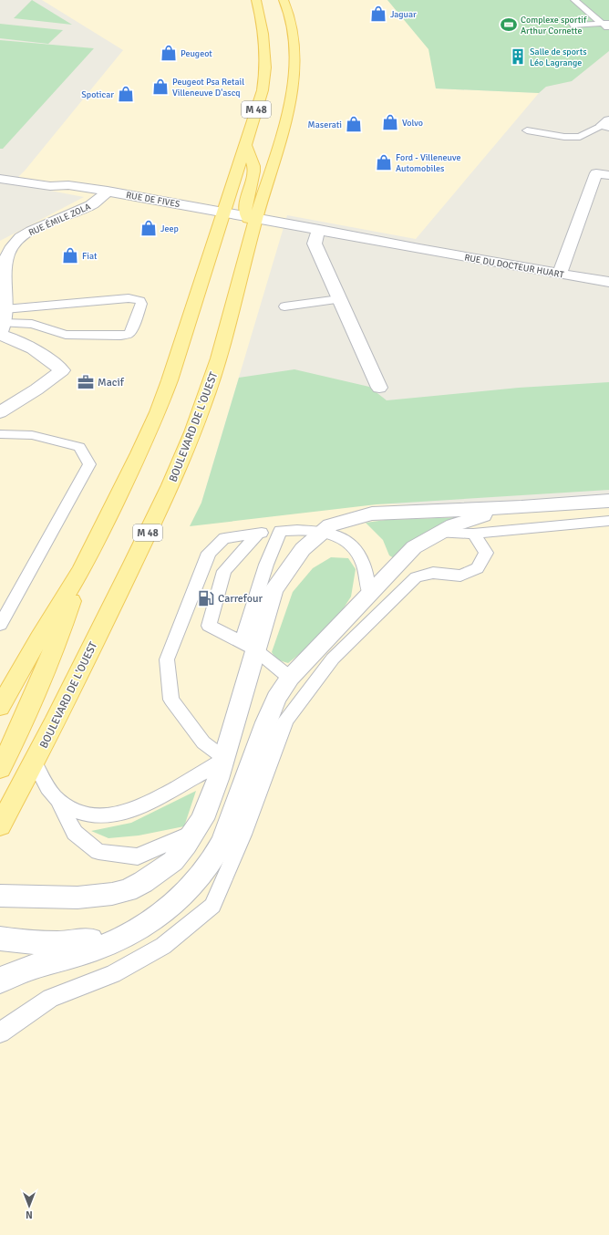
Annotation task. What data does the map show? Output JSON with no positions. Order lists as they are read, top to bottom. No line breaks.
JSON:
{"streets":{"main road":["M 48","BOULEVARD DE L'OUEST"],"street":["RUE DE FIVES","RUE ÉMILE ZOLA","RUE DU DOCTEUR HUART"]},"crossings":[["M 48","RUE DE FIVES"],["RUE DE FIVES","RUE ÉMILE ZOLA"],["RUE DE FIVES","RUE DU DOCTEUR HUART"],["RUE DE FIVES","BOULEVARD DE L'OUEST"],["RUE DU DOCTEUR HUART","BOULEVARD DE L'OUEST"]],"places":{"shop":["Jaguar","Peugeot","Peugeot Psa Retail Villeneuve D'ascq","Spoticar","Volvo","Maserati","Ford - Villeneuve Automobiles","Jeep","Fiat"],"sports":["Complexe sportif Arthur Cornette"],"building":["Salle de sports Léo Lagrange"],"office":["Macif"],"fuel station":["Carrefour"]},"north":"bottom"}
